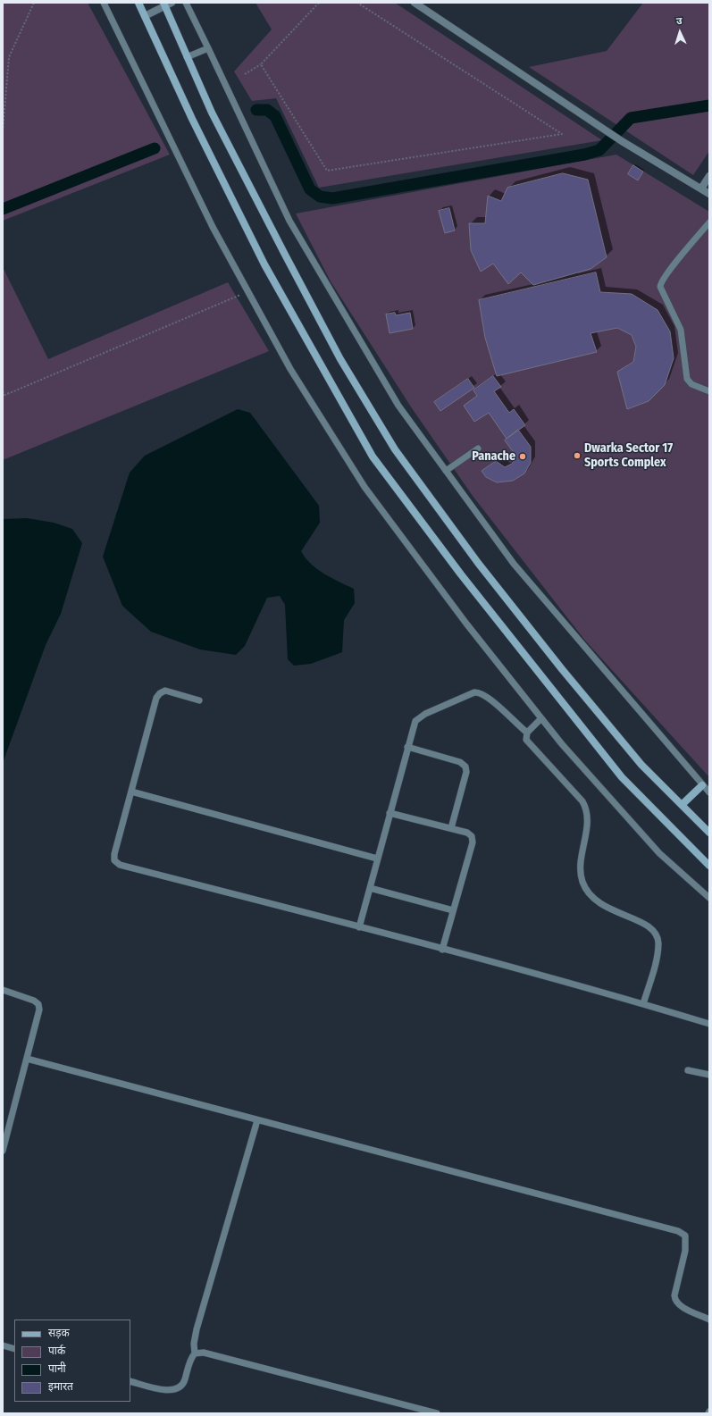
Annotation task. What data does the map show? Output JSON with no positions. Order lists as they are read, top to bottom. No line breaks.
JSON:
{"places":["Dwarka Sector 17 Sports Complex","Panache"],"legend":["सड़क","पार्क","पानी","इमारत"],"north":"top"}
